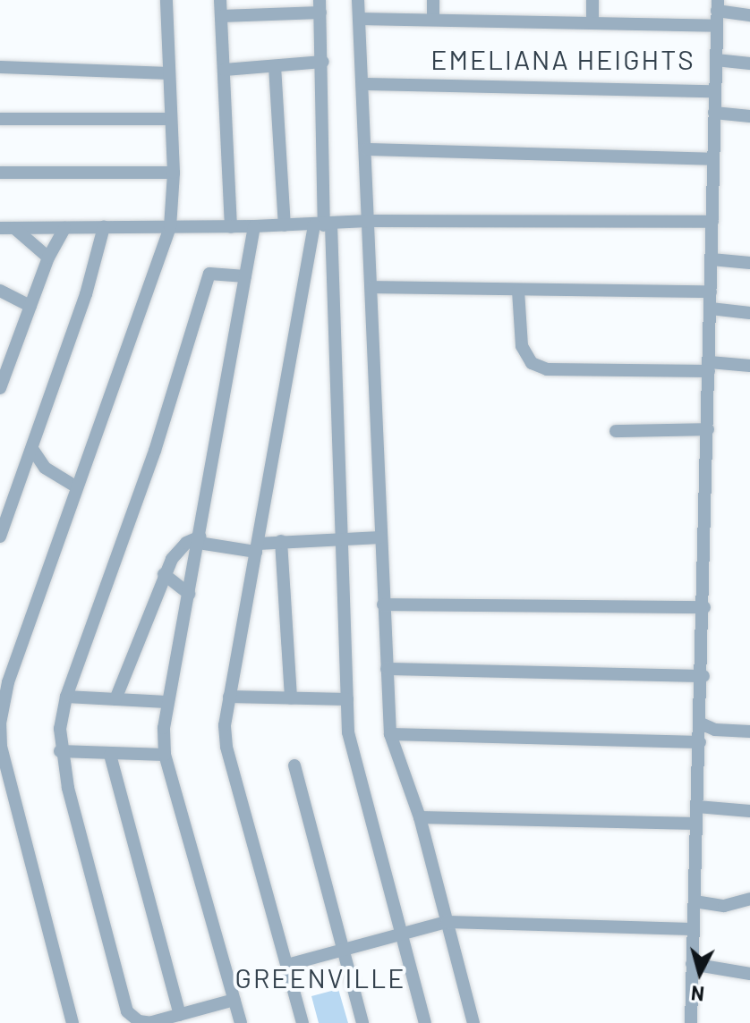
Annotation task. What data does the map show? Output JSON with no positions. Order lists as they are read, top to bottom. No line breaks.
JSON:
{"districts":["EMELIANA HEIGHTS","GREENVILLE"],"north":"bottom"}
